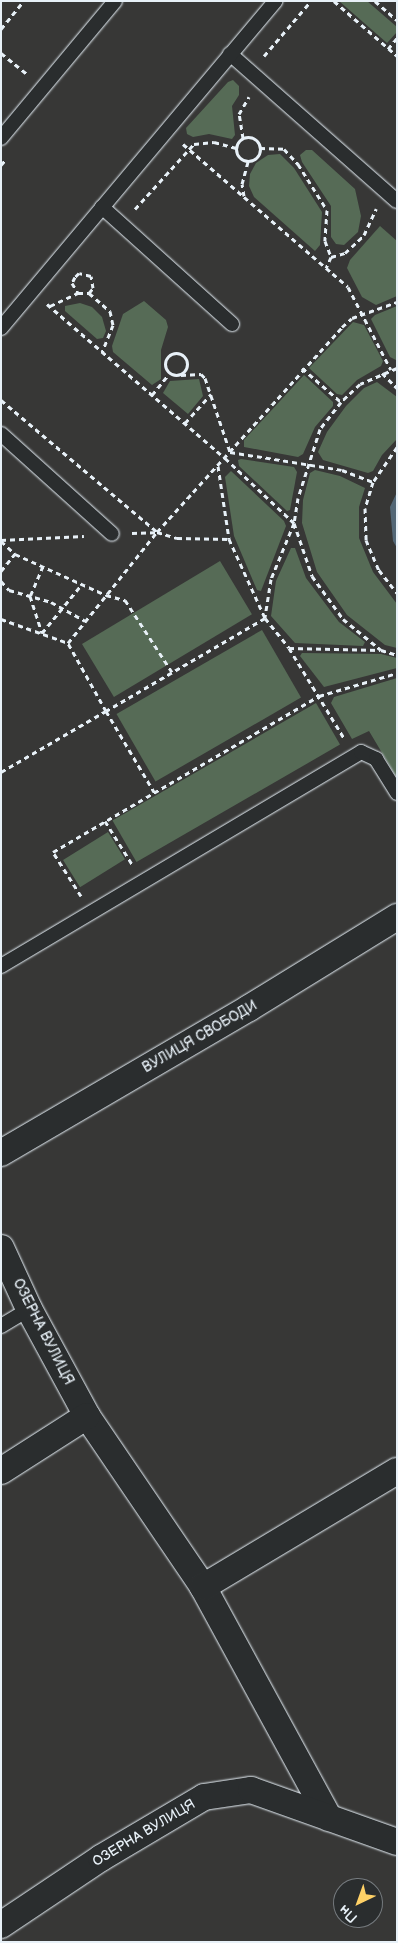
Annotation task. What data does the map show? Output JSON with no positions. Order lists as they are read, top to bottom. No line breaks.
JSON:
{"streets":{"street":["ВУЛИЦЯ СВОБОДИ","ОЗЕРНА ВУЛИЦЯ"]},"north":"bottom left"}
